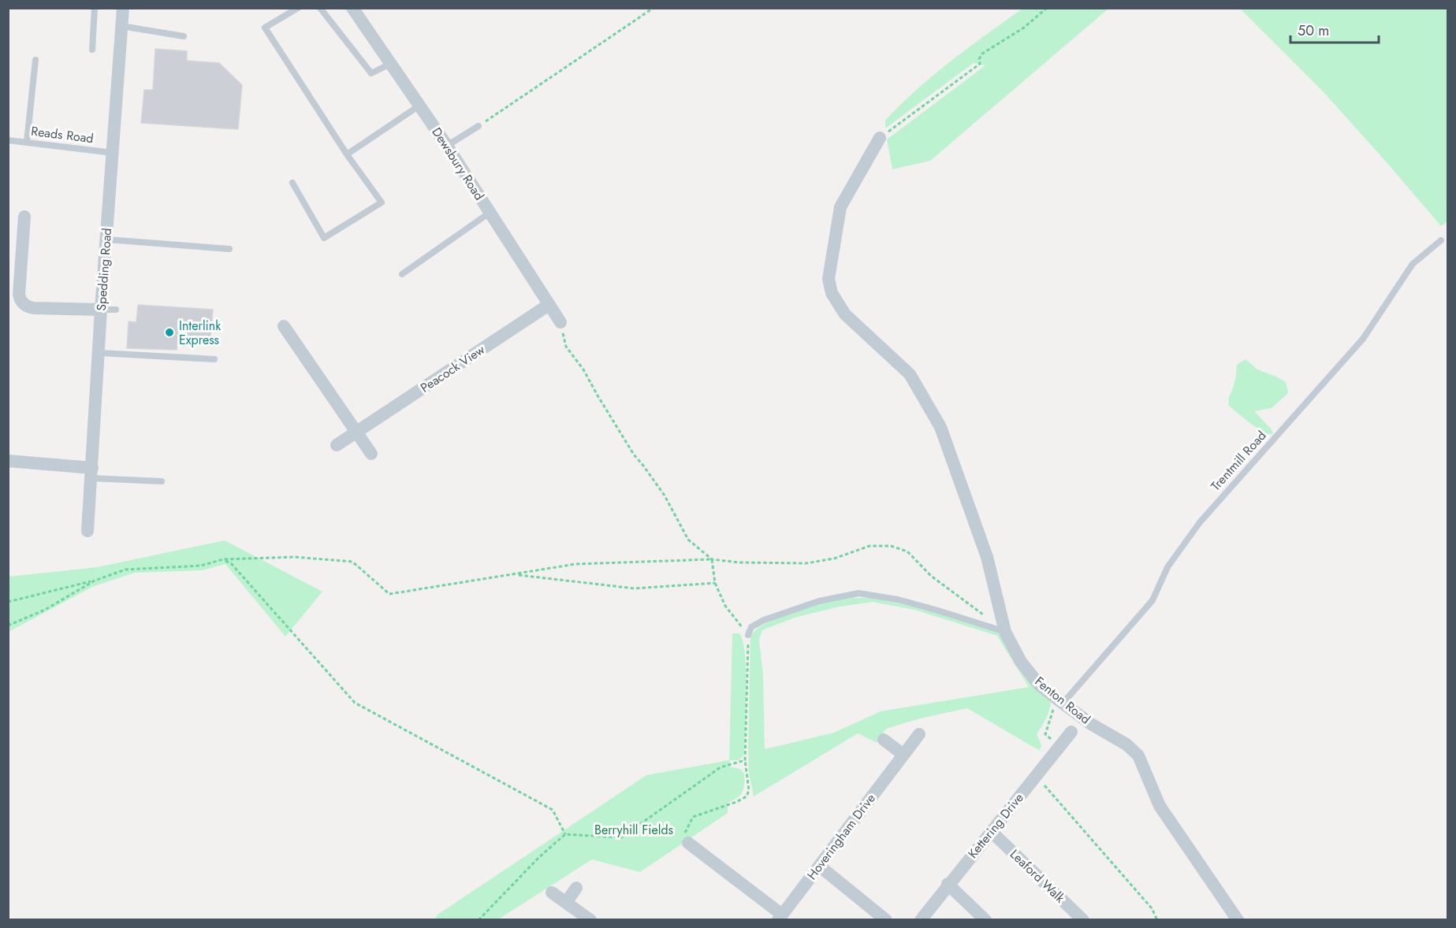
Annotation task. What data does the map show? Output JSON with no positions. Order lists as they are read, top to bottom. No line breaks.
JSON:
{"streets":{"street":["Dewsbury Road","Spedding Road","Peacock View","Fenton Road","Kettering Drive","Hoveringham Drive","Leaford Walk"],"lane":["Reads Road","Trentmill Road"]},"crossings":[["Reads Road","Spedding Road"],["Dewsbury Road","Peacock View"],["Trentmill Road","Fenton Road"],["Kettering Drive","Leaford Walk"]],"parks":["Berryhill Fields"],"places":["Interlink Express"],"scale_bar":"50 m"}
